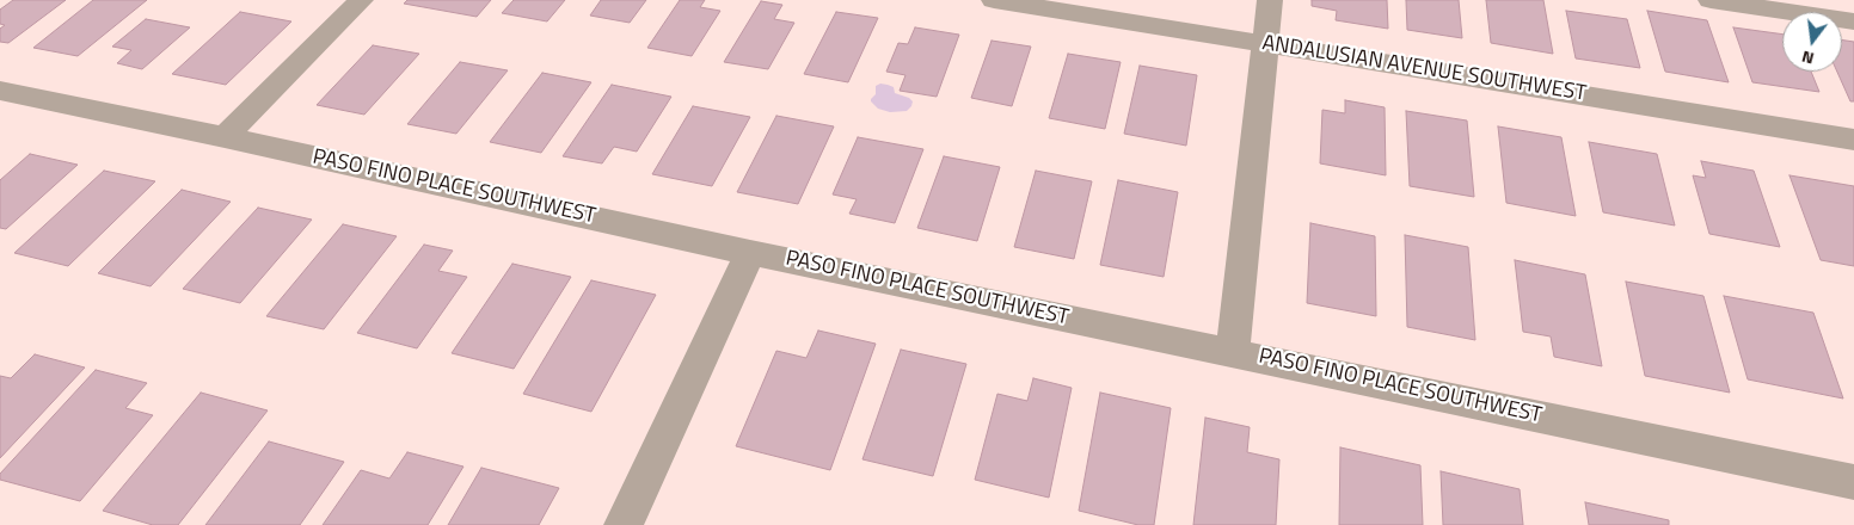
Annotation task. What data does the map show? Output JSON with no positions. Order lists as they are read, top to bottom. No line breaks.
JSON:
{"streets":{"street":["ANDALUSIAN AVENUE SOUTHWEST","PASO FINO PLACE SOUTHWEST"]},"north":"bottom"}
